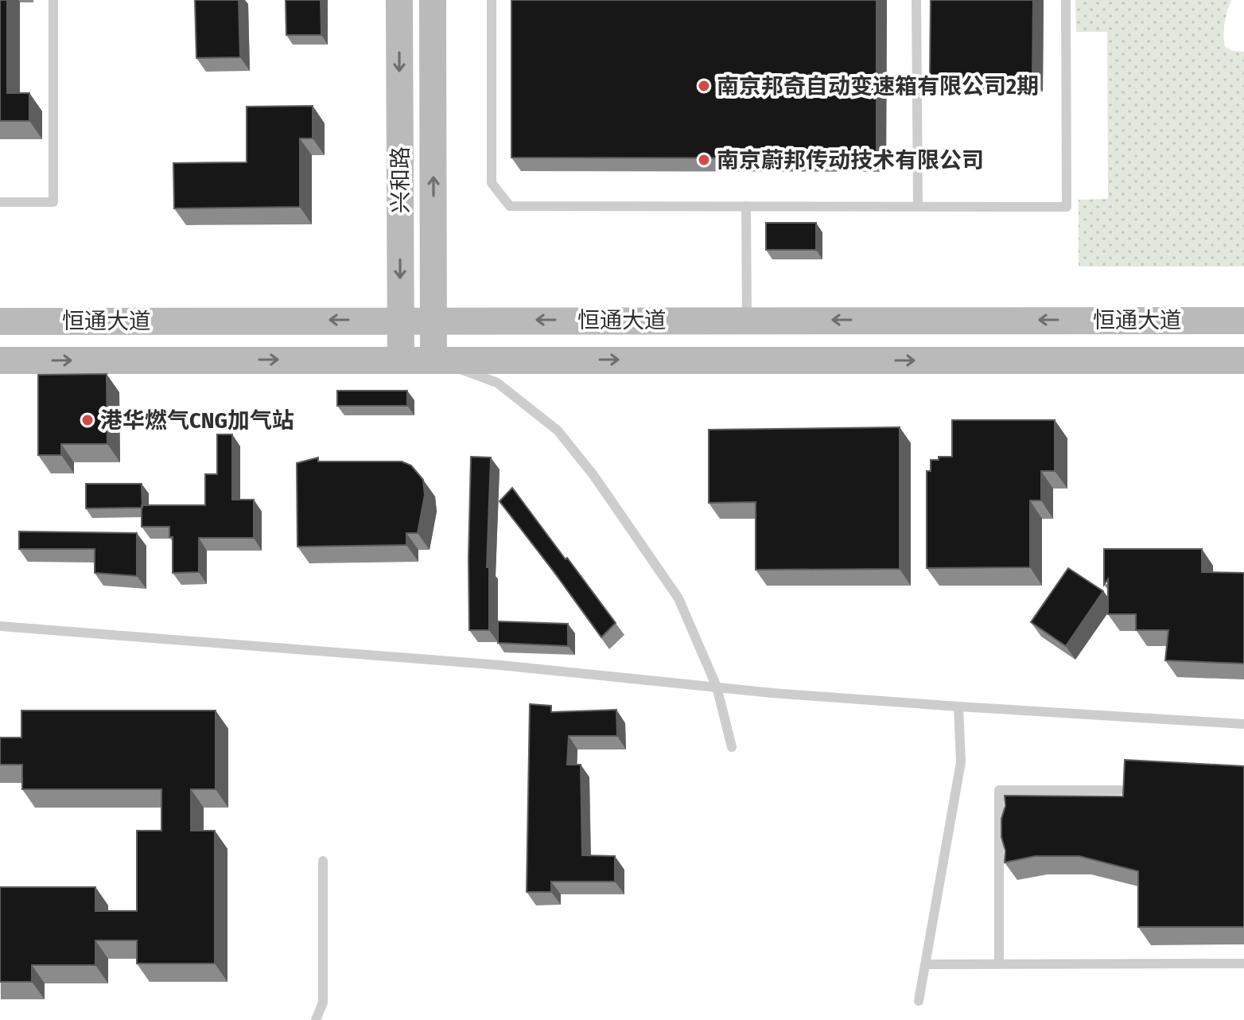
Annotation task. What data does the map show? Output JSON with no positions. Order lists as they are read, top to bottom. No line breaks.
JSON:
{"streets":{"main road":["兴和路","恒通大道"]},"crossings":[["兴和路","恒通大道"]],"places":["南京邦奇自动变速箱有限公司2期","南京蔚邦传动技术有限公司","港华燃气CNG加气站"]}
